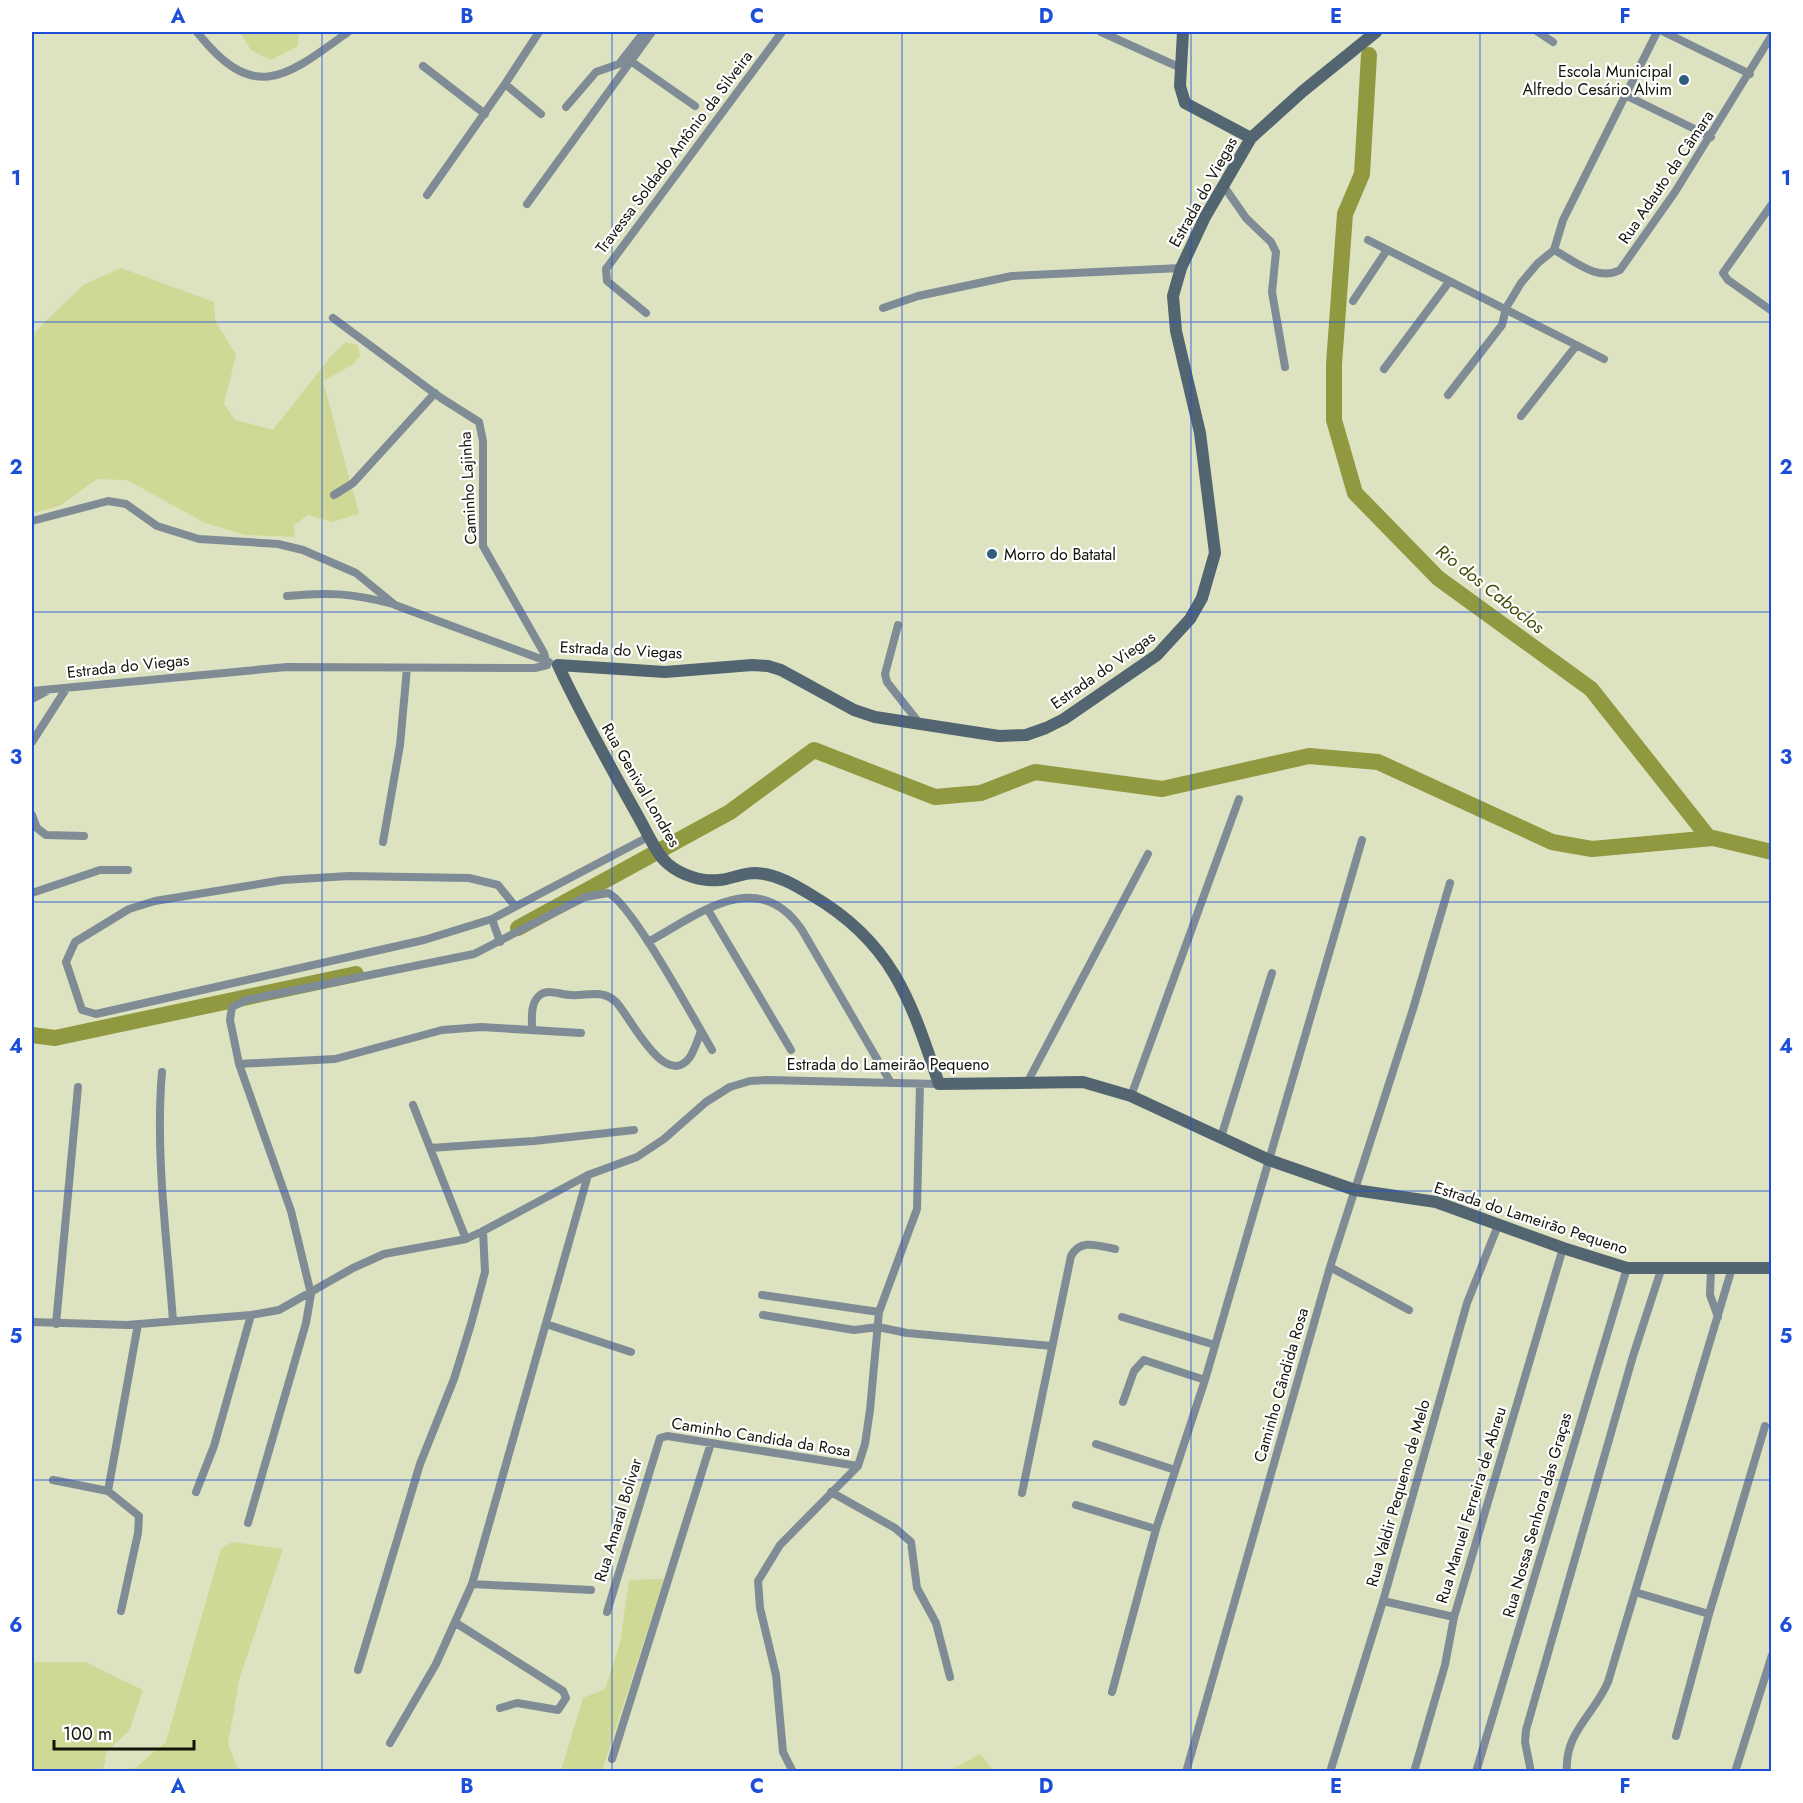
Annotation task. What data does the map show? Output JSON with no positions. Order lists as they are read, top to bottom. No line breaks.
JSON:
{"streets":{"street":["Travessa Soldado Antônio da Silveira","Rua Adauto da Câmara","Estrada do Viegas","Caminho Lajinha","Rua Genival Londres","Estrada do Lameirão Pequeno","Caminho Cândida Rosa","Caminho Candida da Rosa","Rua Valdir Pequeno de Melo","Rua Manuel Ferreira de Abreu","Rua Nossa Senhora das Graças","Rua Amaral Bolivar"]},"crossings":[["Estrada do Viegas","Caminho Lajinha"],["Estrada do Viegas","Rua Genival Londres"],["Caminho Lajinha","Rua Genival Londres"],["Rua Genival Londres","Estrada do Lameirão Pequeno"],["Estrada do Lameirão Pequeno","Caminho Cândida Rosa"],["Estrada do Lameirão Pequeno","Caminho Candida da Rosa"],["Estrada do Lameirão Pequeno","Rua Valdir Pequeno de Melo"],["Estrada do Lameirão Pequeno","Rua Manuel Ferreira de Abreu"],["Estrada do Lameirão Pequeno","Rua Nossa Senhora das Graças"],["Caminho Candida da Rosa","Rua Amaral Bolivar"]],"water":["Rio dos Caboclos"],"places":["Escola Municipal Alfredo Cesário Alvim","Morro do Batatal"],"scale_bar":"100 m","grid":{"columns":["A","B","C","D","E","F"],"rows":["1","2","3","4","5","6"]}}
